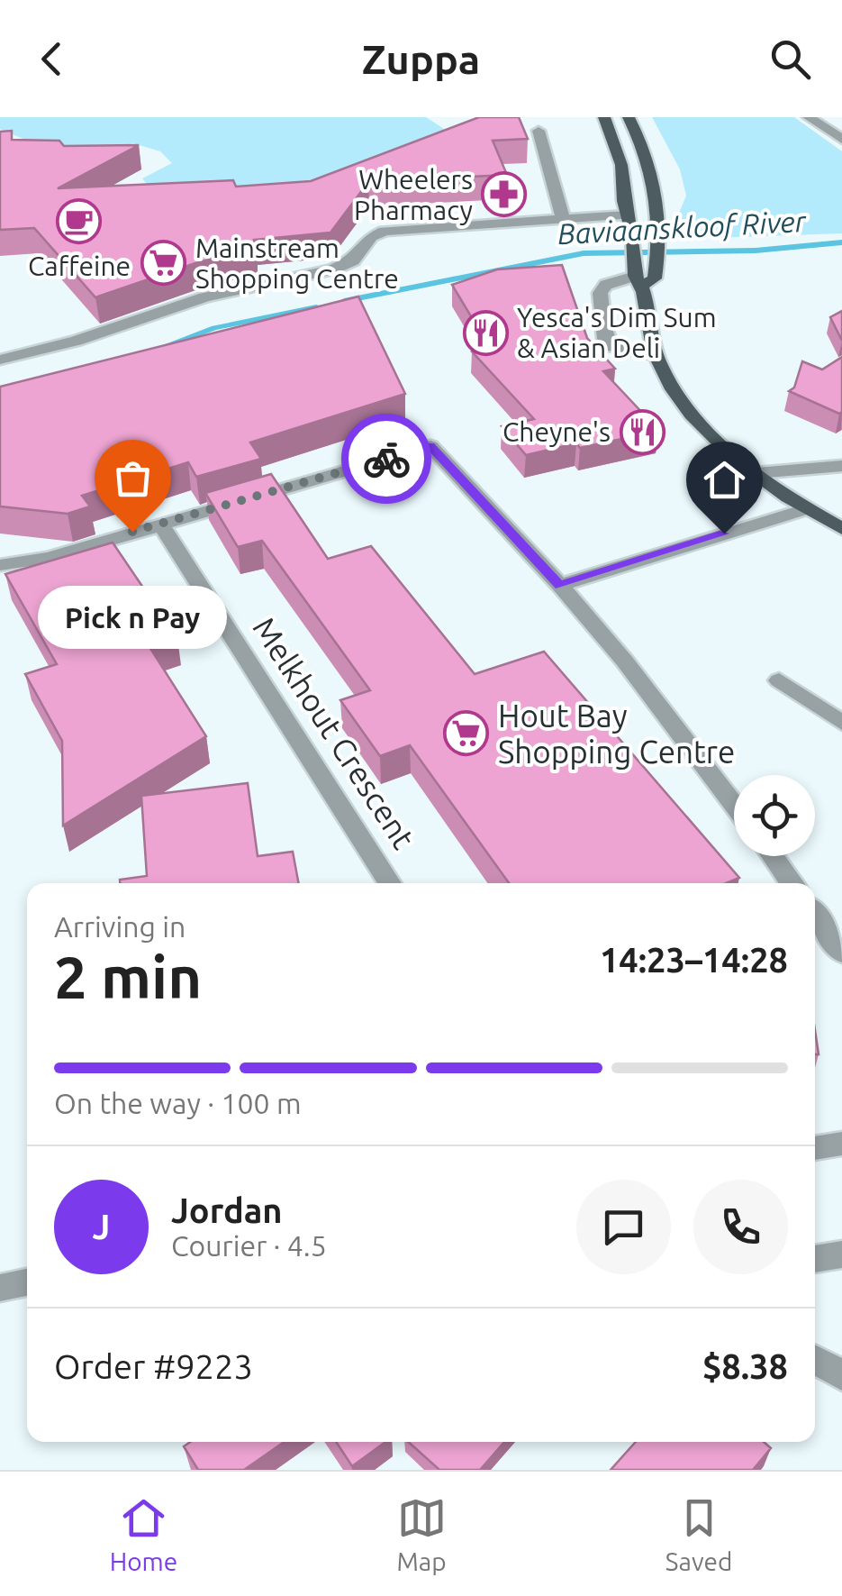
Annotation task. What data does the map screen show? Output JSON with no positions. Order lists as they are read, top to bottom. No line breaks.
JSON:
{"streets":{"street":["Melkhout Crescent"]},"water":["Baviaanskloof River"],"places":{"pharmacy":["Wheelers Pharmacy"],"cafe":["Caffeine"],"supermarket":["Mainstream Shopping Centre","Hout Bay Shopping Centre"],"restaurant":["Yesca's Dim Sum & Asian Deli","Cheyne's"],"other":["Pick n Pay"]},"page":{"header":"Zuppa","bubble":"Pick n Pay","heading":["2 min","Arriving in","14:23–14:28"],"panel":["Jordan","Courier · 4.5","Order #9223","$8.38"],"bar":"On the way · 100 m","round":"J","tabs":["Home","Map","Saved"]}}
